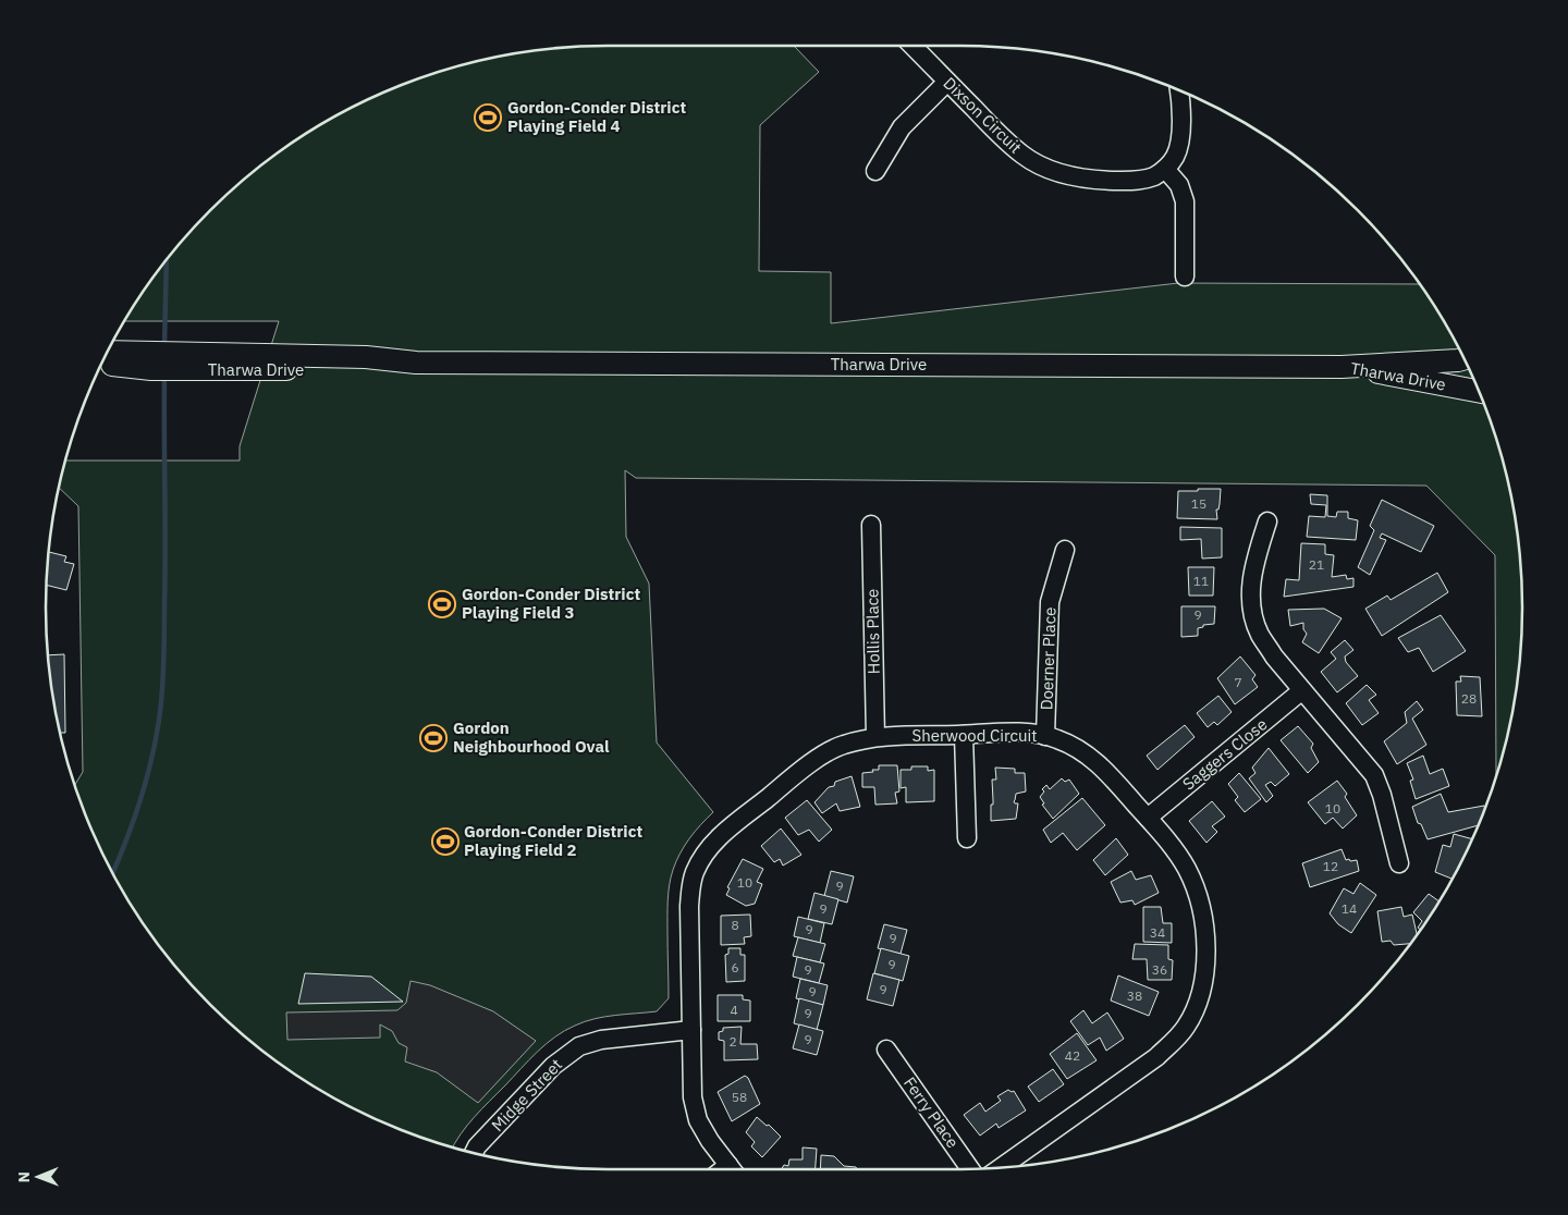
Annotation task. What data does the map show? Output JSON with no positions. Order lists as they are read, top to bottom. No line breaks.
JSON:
{"streets":{"main road":["Tharwa Drive"],"street":["Dixson Circuit","Hollis Place","Doerner Place","Sherwood Circuit","Saggers Close","Midge Street","Ferry Place"]},"crossings":[["Hollis Place","Sherwood Circuit"],["Doerner Place","Sherwood Circuit"],["Sherwood Circuit","Saggers Close"],["Sherwood Circuit","Midge Street"]],"places":{"sports":["Gordon-Conder District Playing Field 4","Gordon-Conder District Playing Field 3","Gordon Neighbourhood Oval","Gordon-Conder District Playing Field 2"]},"house_numbers":["15","21","11","9","7","28","10","12","10","9","9","14","8","9","34","9","9","6","9","36","9","9","38","4","9","9","2","42","58"],"north":"left"}
